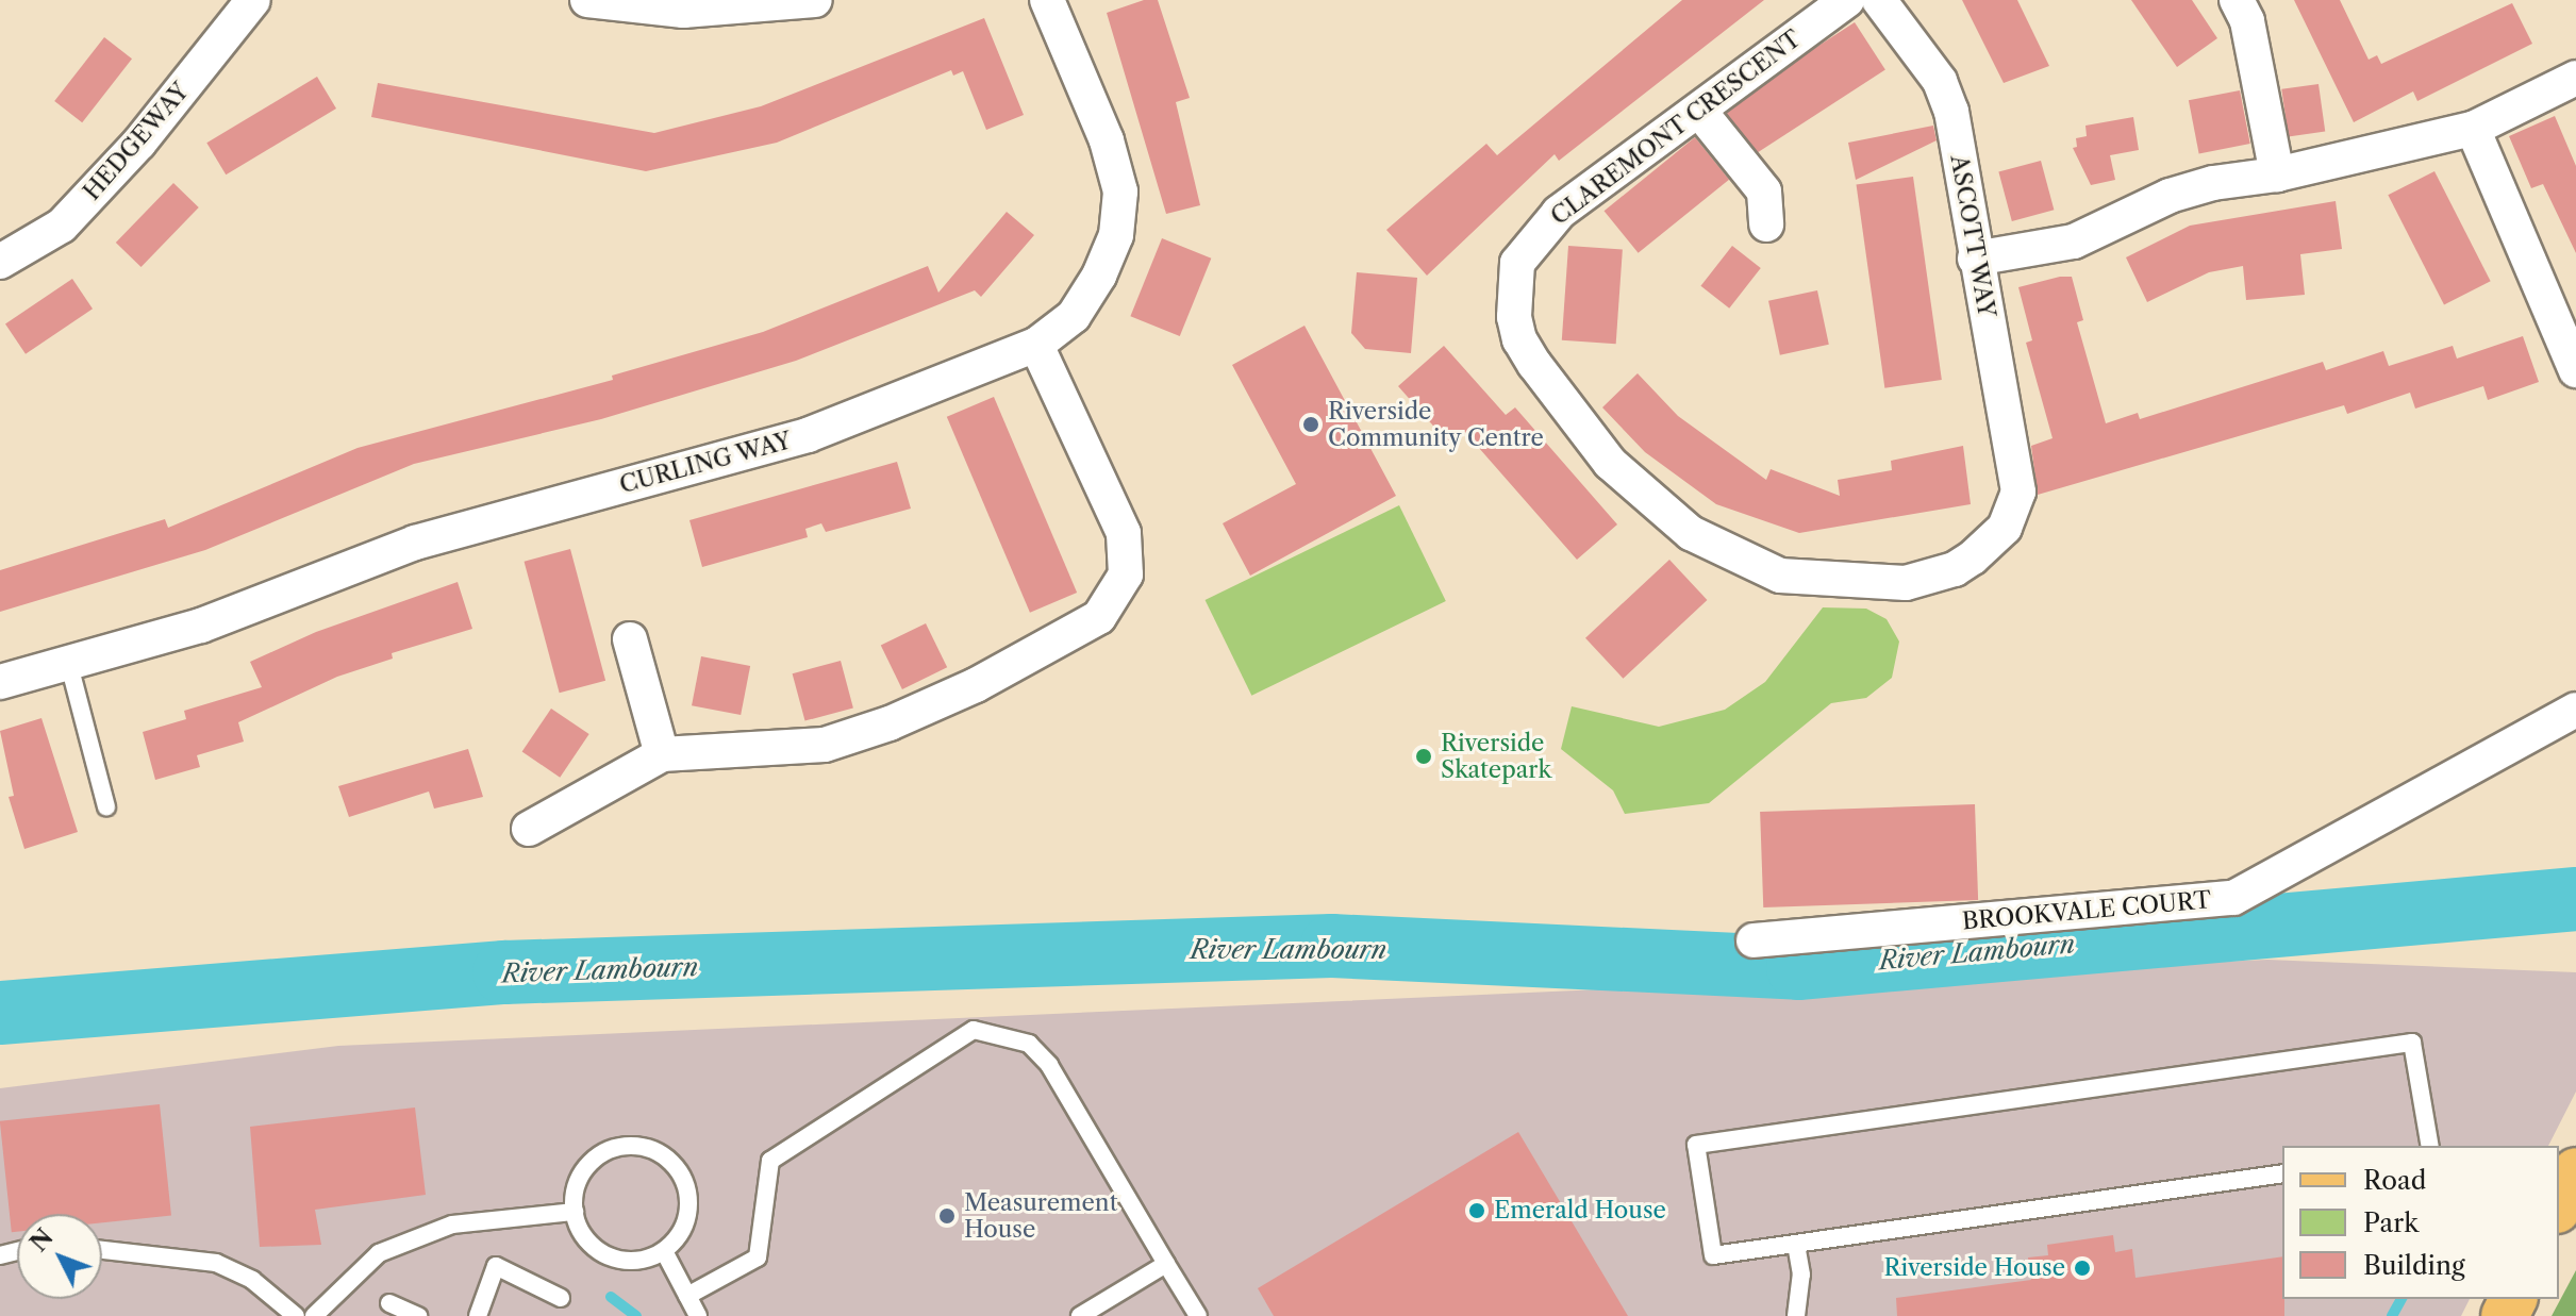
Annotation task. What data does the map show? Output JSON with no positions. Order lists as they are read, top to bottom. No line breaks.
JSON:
{"streets":{"street":["CLAREMONT CRESCENT","HEDGEWAY","ASCOTT WAY","CURLING WAY","BROOKVALE COURT"]},"crossings":[["CLAREMONT CRESCENT","ASCOTT WAY"]],"water":["River Lambourn"],"places":["Riverside Community Centre","Riverside Skatepark","Emerald House","Measurement House","Riverside House"],"legend":["Road","Park","Building"],"north":"top left"}
